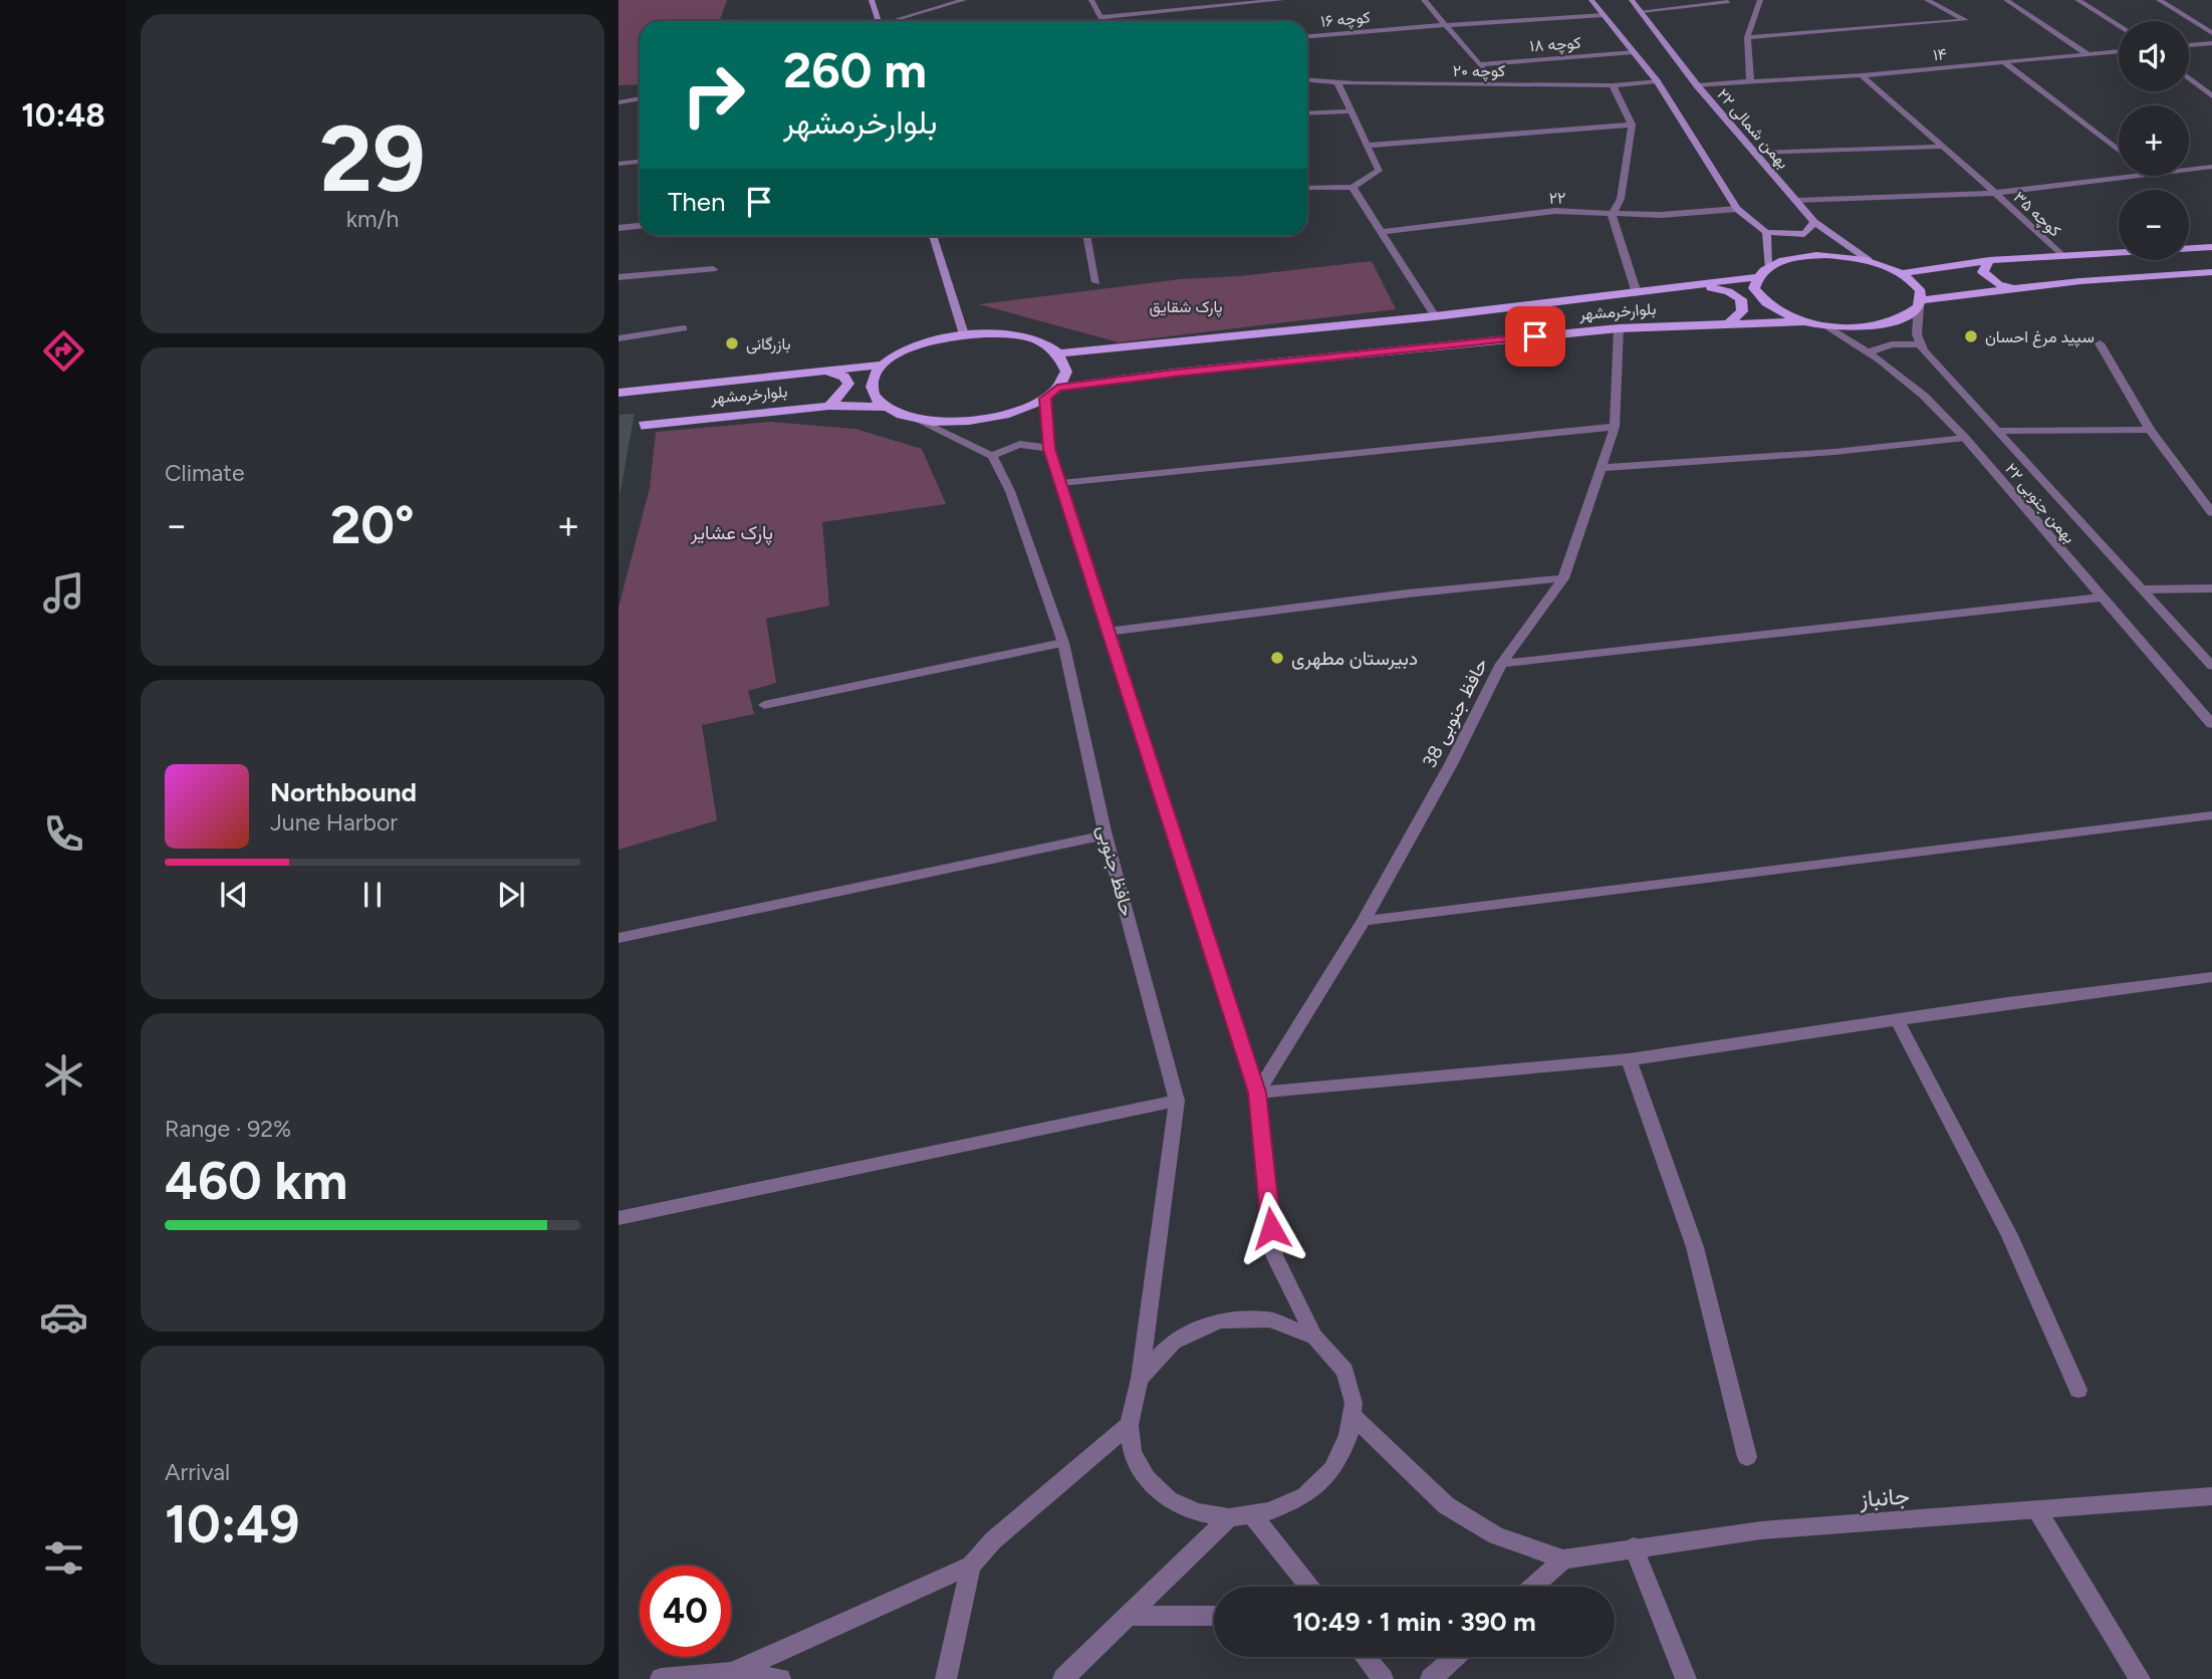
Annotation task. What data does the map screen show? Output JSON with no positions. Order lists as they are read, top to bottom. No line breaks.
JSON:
{"streets":{"main road":["۲۲ بهمن شمالی","بلوارخرمشهر"],"street":["کوچه ۱۶","کوچه ۱۸","۱۴","کوچه ۲۰","۲۲","کوچه ۳۵","۲۲ بهمن جنوبی","حافظ جنوبی 38","حافظ جنوبی","جانباز"]},"crossings":[["۱۴","۲۲ بهمن شمالی"],["۱۴","کوچه ۳۵"],["بلوارخرمشهر","حافظ جنوبی 38"]],"parks":["پارک شقایق","پارک عشایر"],"places":["سپید مرغ احسان","بازرگانی","دبیرستان مطهری"],"page":{"tabs":"10:48","tile":[["29","km/h"],"Climate",["Range · 92%","460 km"],["Arrival","10:49"]],"map_buttons":["+","−"],"turn":["260 m","بلوارخرمشهر"],"then":"Then","heat":["−","20°","+"],"song":["Northbound","June Harbor"],"limit":"40","trip":"10:49 · 1 min · 390 m"}}
